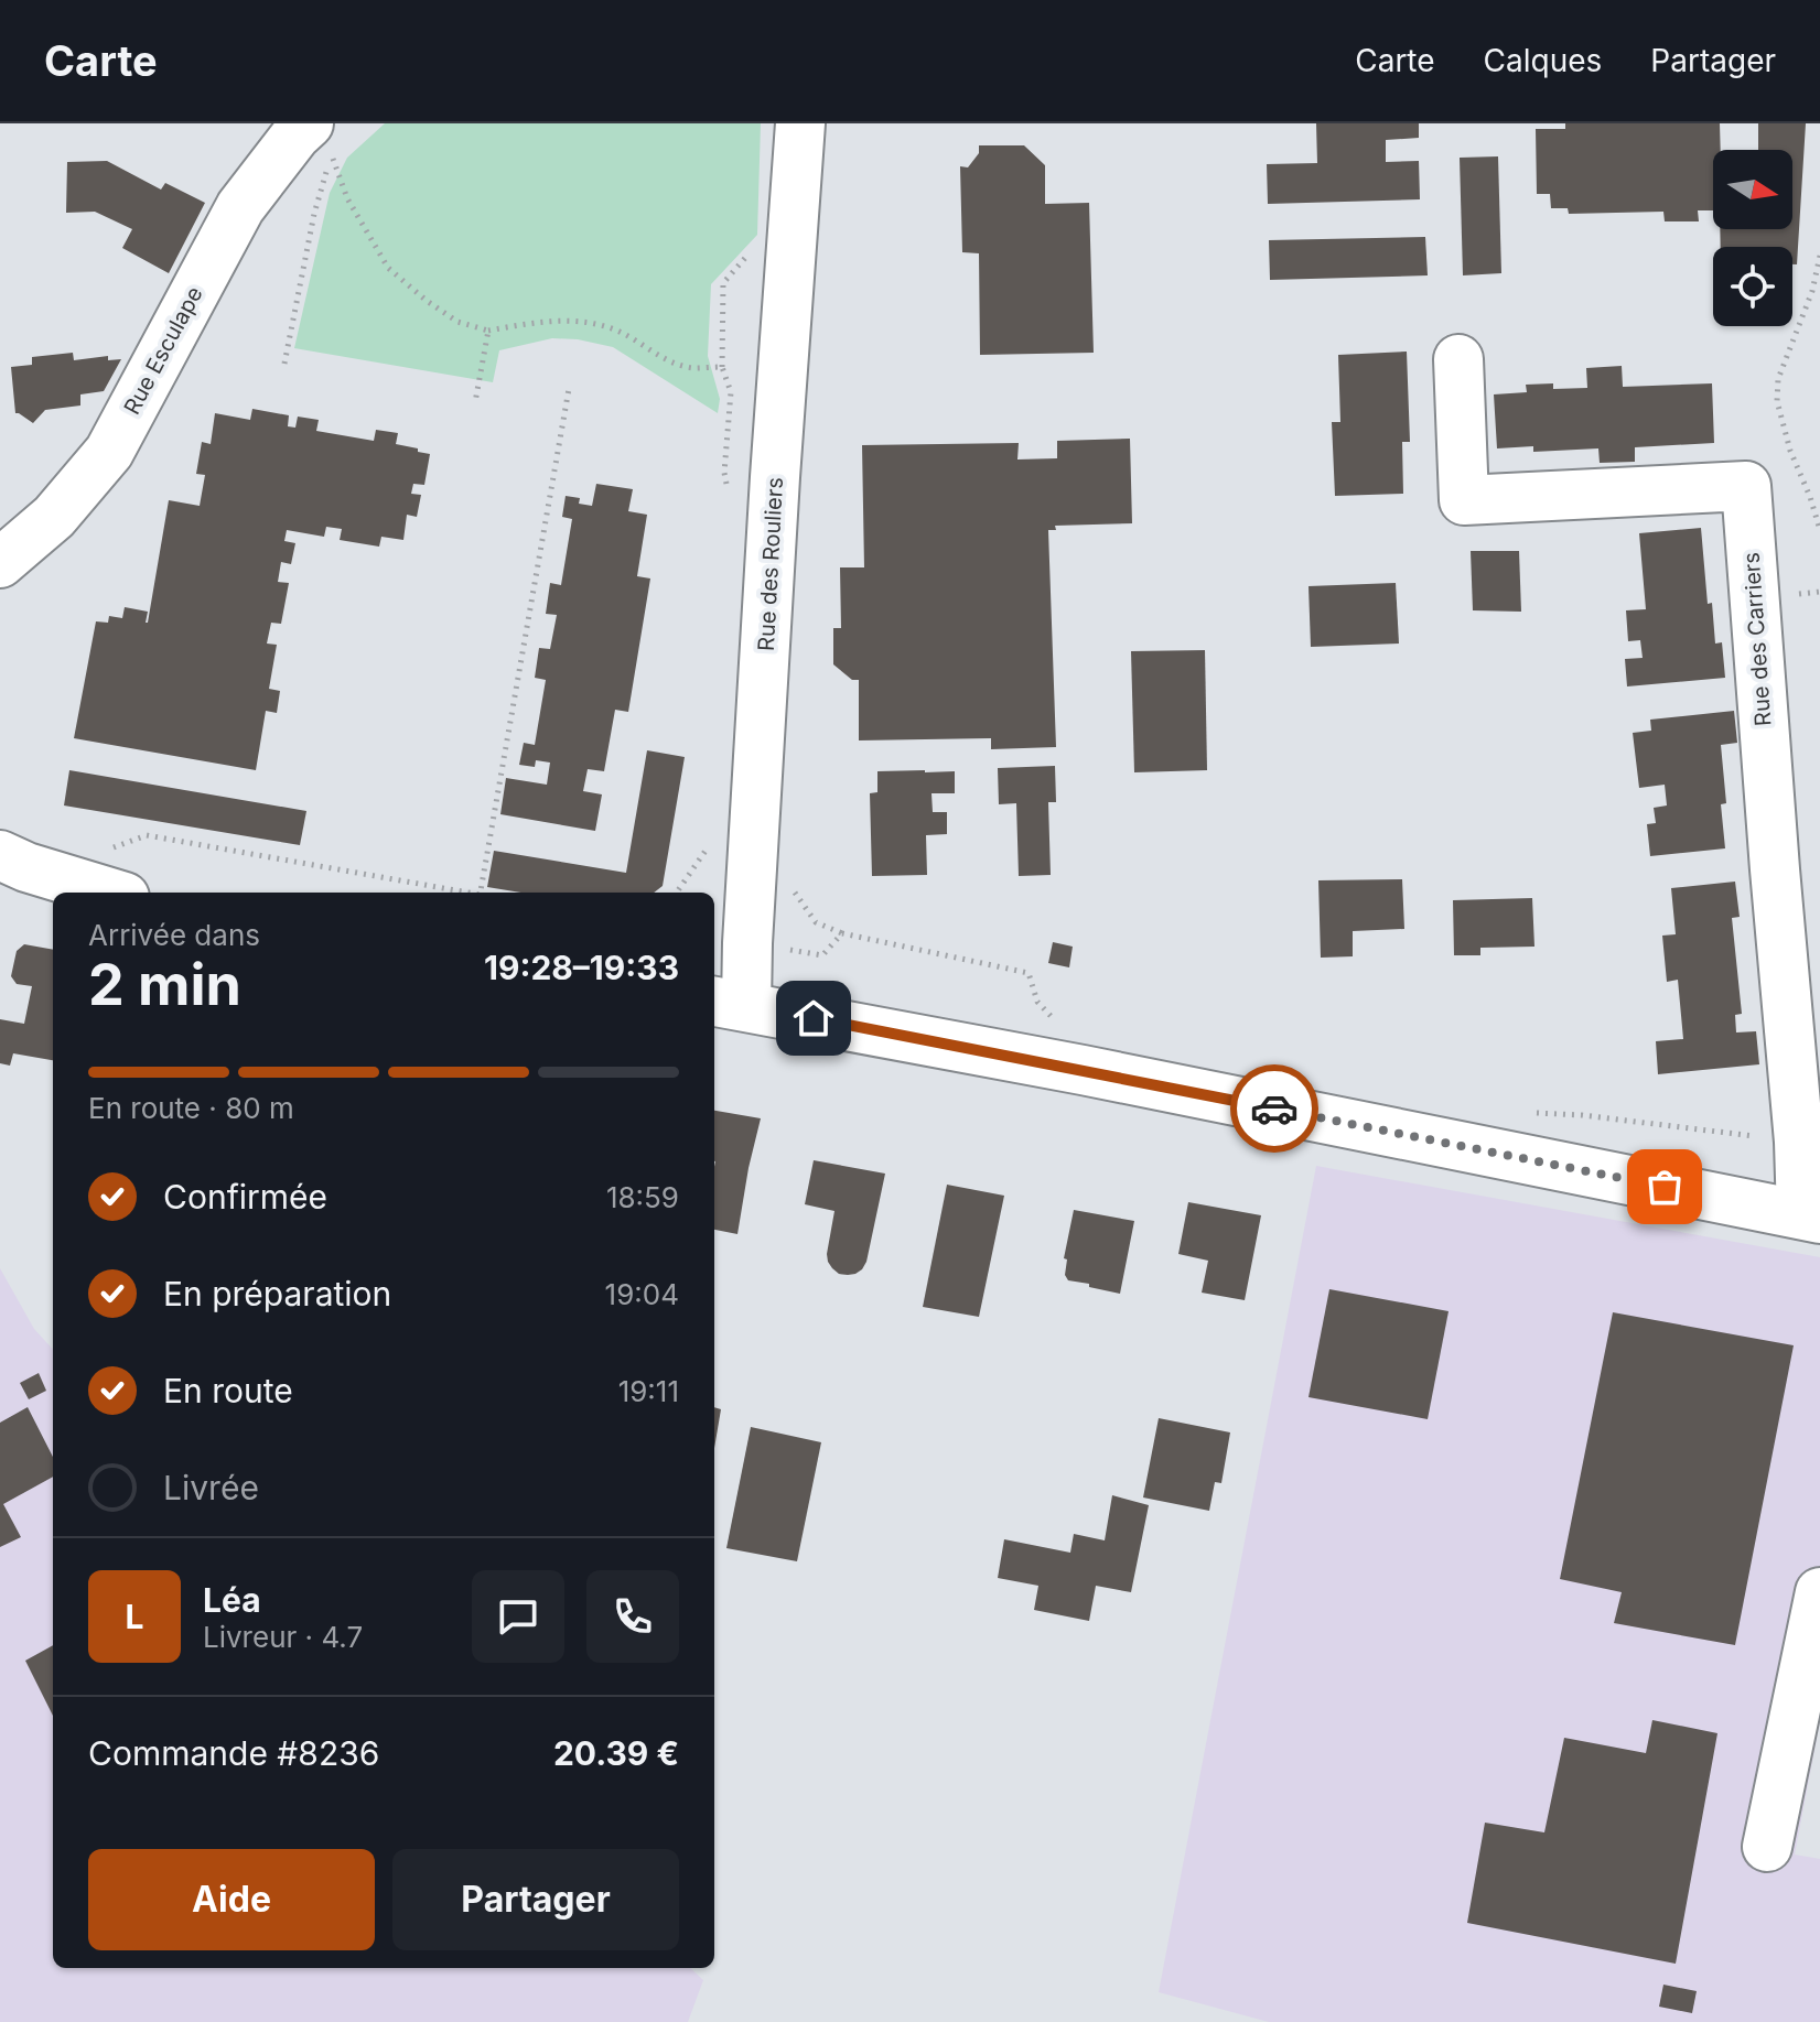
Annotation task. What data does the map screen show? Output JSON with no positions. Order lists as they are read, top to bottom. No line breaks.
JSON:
{"streets":{"street":["Rue Esculape","Rue des Rouliers","Rue des Carriers"]},"north":"right","page":{"header":"Carte","nav":["Carte","Calques","Partager"],"heading":["2 min","Arrivée dans","19:28–19:33"],"panel":["Léa","Livreur · 4.7","Commande #8236","20.39 €"],"bar":"En route · 80 m","list":[["Confirmée","18:59"],["En préparation","19:04"],["En route","19:11"],"Livrée"],"round":"L","buttons":["Aide","Partager"]}}
